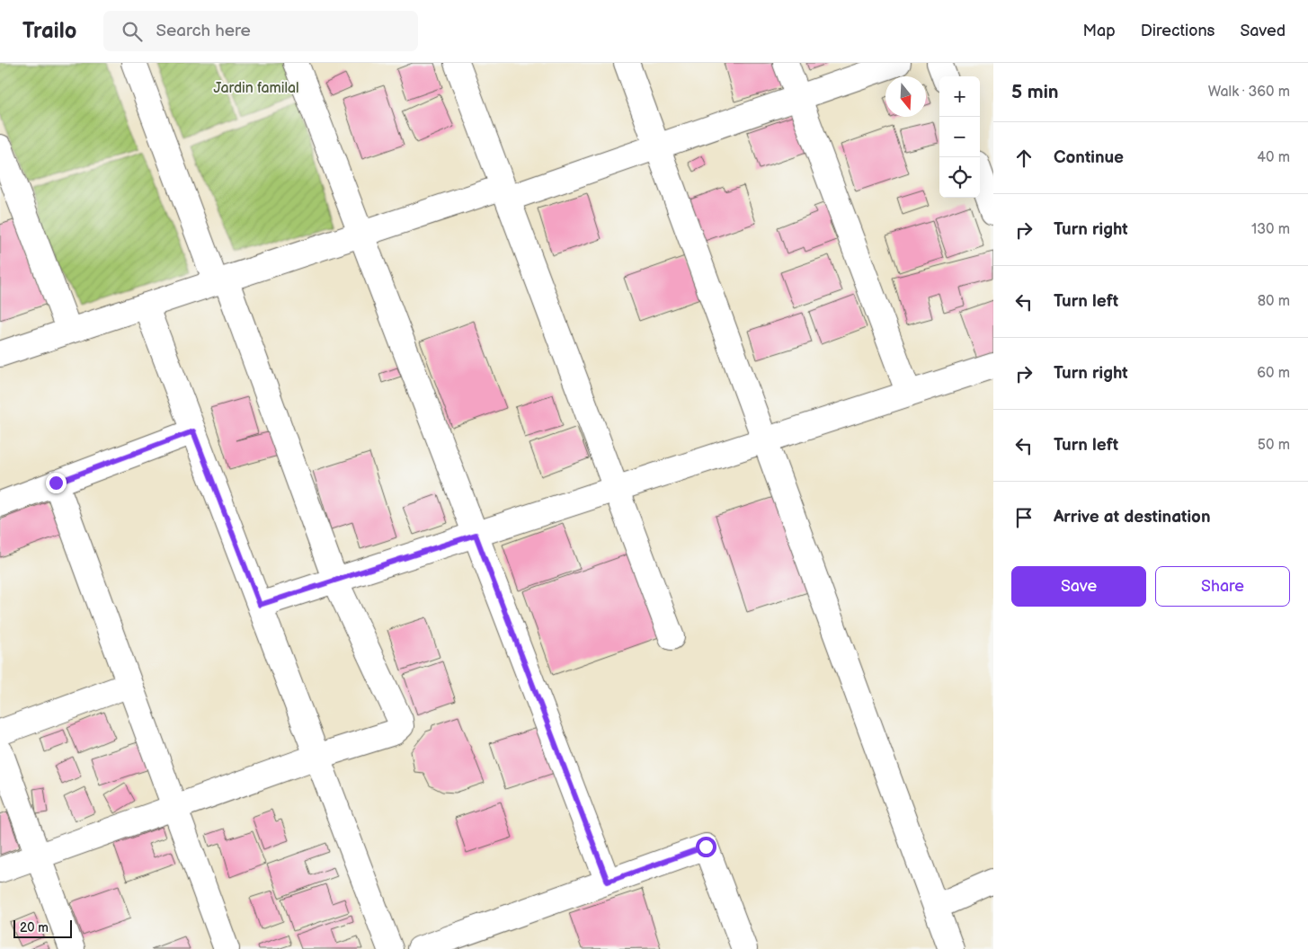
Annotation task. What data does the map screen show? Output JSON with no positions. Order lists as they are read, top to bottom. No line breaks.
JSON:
{"parks":["Jardin familal"],"scale_bar":"20 m","north":"bottom","page":{"header":"Trailo","search":"Search here","nav":["Map","Directions","Saved"],"heading":["5 min","Walk · 360 m"],"map_buttons":["+","−"],"list":[["Continue","40 m"],["Turn right","130 m"],["Turn left","80 m"],["Turn right","60 m"],["Turn left","50 m"],"Arrive at destination"],"buttons":["Save","Share"],"scale":"20 m"}}
